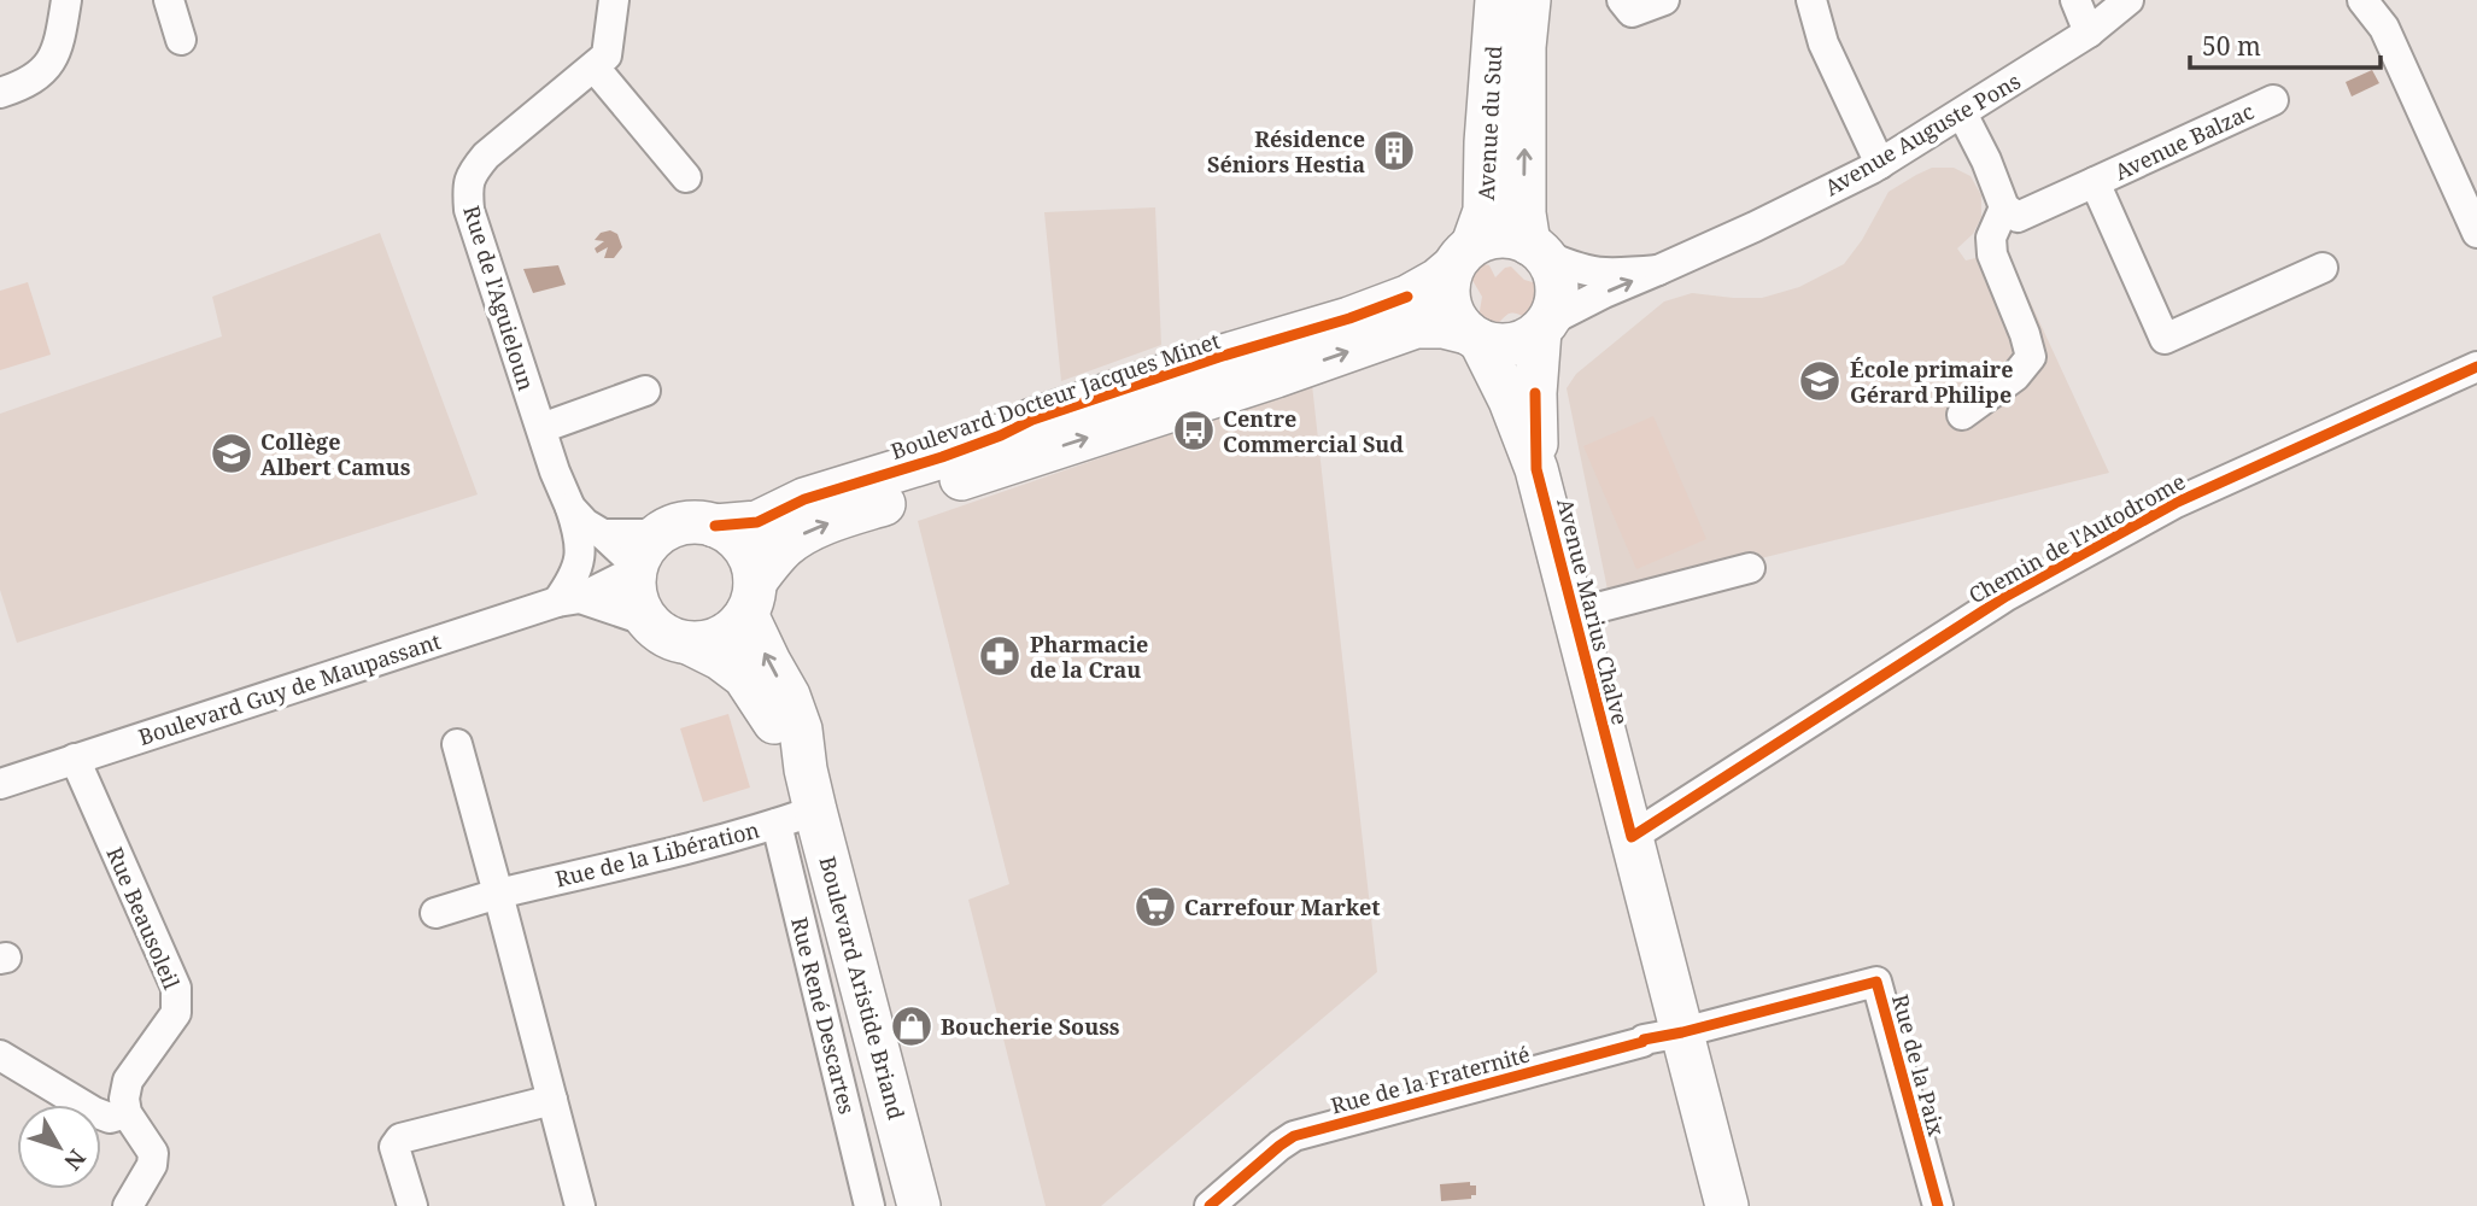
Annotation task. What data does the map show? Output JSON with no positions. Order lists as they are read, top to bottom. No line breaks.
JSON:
{"streets":{"main road":["Avenue du Sud","Boulevard Docteur Jacques Minet","Avenue Marius Chalve","Boulevard Aristide Briand"],"street":["Avenue Auguste Pons","Avenue Balzac","Rue de l'Aguieloun","Chemin de l'Autodrome","Boulevard Guy de Maupassant","Rue de la Libération","Rue Beausoleil","Rue René Descartes","Rue de la Paix","Rue de la Fraternité"]},"crossings":[["Avenue du Sud","Avenue Auguste Pons"],["Avenue du Sud","Boulevard Docteur Jacques Minet"],["Avenue du Sud","Avenue Marius Chalve"],["Avenue Auguste Pons","Boulevard Docteur Jacques Minet"],["Avenue Auguste Pons","Avenue Marius Chalve"],["Rue de l'Aguieloun","Boulevard Docteur Jacques Minet"],["Rue de l'Aguieloun","Boulevard Guy de Maupassant"],["Rue de l'Aguieloun","Boulevard Aristide Briand"],["Boulevard Docteur Jacques Minet","Avenue Marius Chalve"],["Boulevard Docteur Jacques Minet","Boulevard Guy de Maupassant"],["Boulevard Docteur Jacques Minet","Boulevard Aristide Briand"],["Chemin de l'Autodrome","Avenue Marius Chalve"],["Avenue Marius Chalve","Rue de la Paix"],["Avenue Marius Chalve","Rue de la Fraternité"],["Boulevard Guy de Maupassant","Rue Beausoleil"],["Boulevard Guy de Maupassant","Boulevard Aristide Briand"],["Rue de la Libération","Boulevard Aristide Briand"],["Rue de la Libération","Rue René Descartes"],["Boulevard Aristide Briand","Rue René Descartes"],["Rue de la Paix","Rue de la Fraternité"]],"places":{"building":["Résidence Séniors Hestia"],"school or university":["École primaire Gérard Philipe","Collège Albert Camus"],"bus stop":["Centre Commercial Sud"],"pharmacy":["Pharmacie de la Crau"],"supermarket":["Carrefour Market"],"shop":["Boucherie Souss"]},"scale_bar":"50 m","north":"bottom right"}
